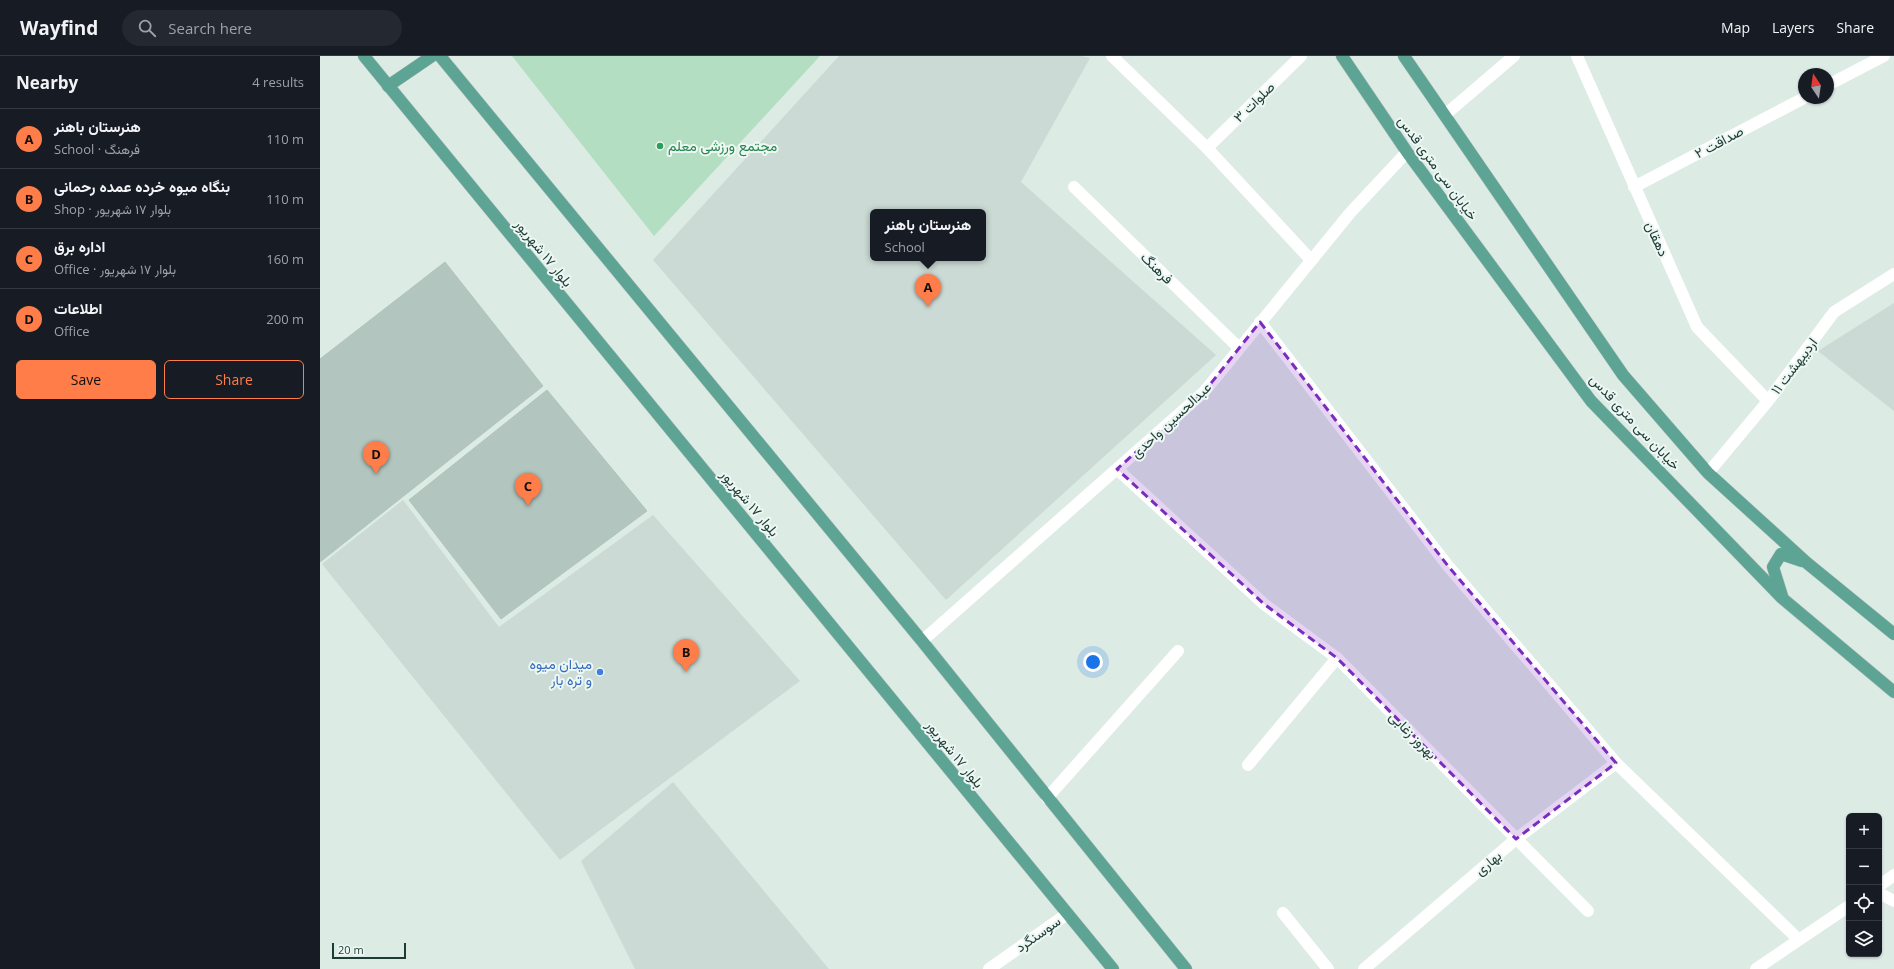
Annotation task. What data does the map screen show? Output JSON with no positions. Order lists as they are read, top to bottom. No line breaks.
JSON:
{"streets":{"main road":["خیابان سی متری قدس","بلوار ١٧ شهریور"],"street":["صلوات ۳","صداقت ۲","دهقان","فرهنگ","۱۱ اردیبهشت","عبدالحسین واحدی","بهروز زغابی","بهاری","سوسنگرد"]},"crossings":[["صداقت ۲","دهقان"],["خیابان سی متری قدس","۱۱ اردیبهشت"],["خیابان سی متری قدس","عبدالحسین واحدی"],["دهقان","۱۱ اردیبهشت"],["بلوار ١٧ شهریور","سوسنگرد"],["فرهنگ","عبدالحسین واحدی"],["عبدالحسین واحدی","بهروز زغابی"],["بهروز زغابی","بهاری"]],"places":["مجتمع ورزشی معلم","میدان میوه و تره بار"],"scale_bar":"20 m","north":"top","page":{"header":"Wayfind","search":"Search here","nav":["Map","Layers","Share"],"heading":["Nearby","4 results"],"list":[{"mark":"A","name":"هنرستان باهنر","note":"School · فرهنگ","value":"110 m"},{"mark":"B","name":"بنگاه میوه خرده عمده رحمانی","note":"Shop · بلوار ١٧ شهریور","value":"110 m"},{"mark":"C","name":"اداره برق","note":"Office · بلوار ١٧ شهریور","value":"160 m"},{"mark":"D","name":"اطلاعات","note":"Office","value":"200 m"}],"popup":["هنرستان باهنر","School"],"pins":["A","D","C","B"],"buttons":["Save","Share"],"map_buttons":["+","−"],"scale":"20 m"}}
